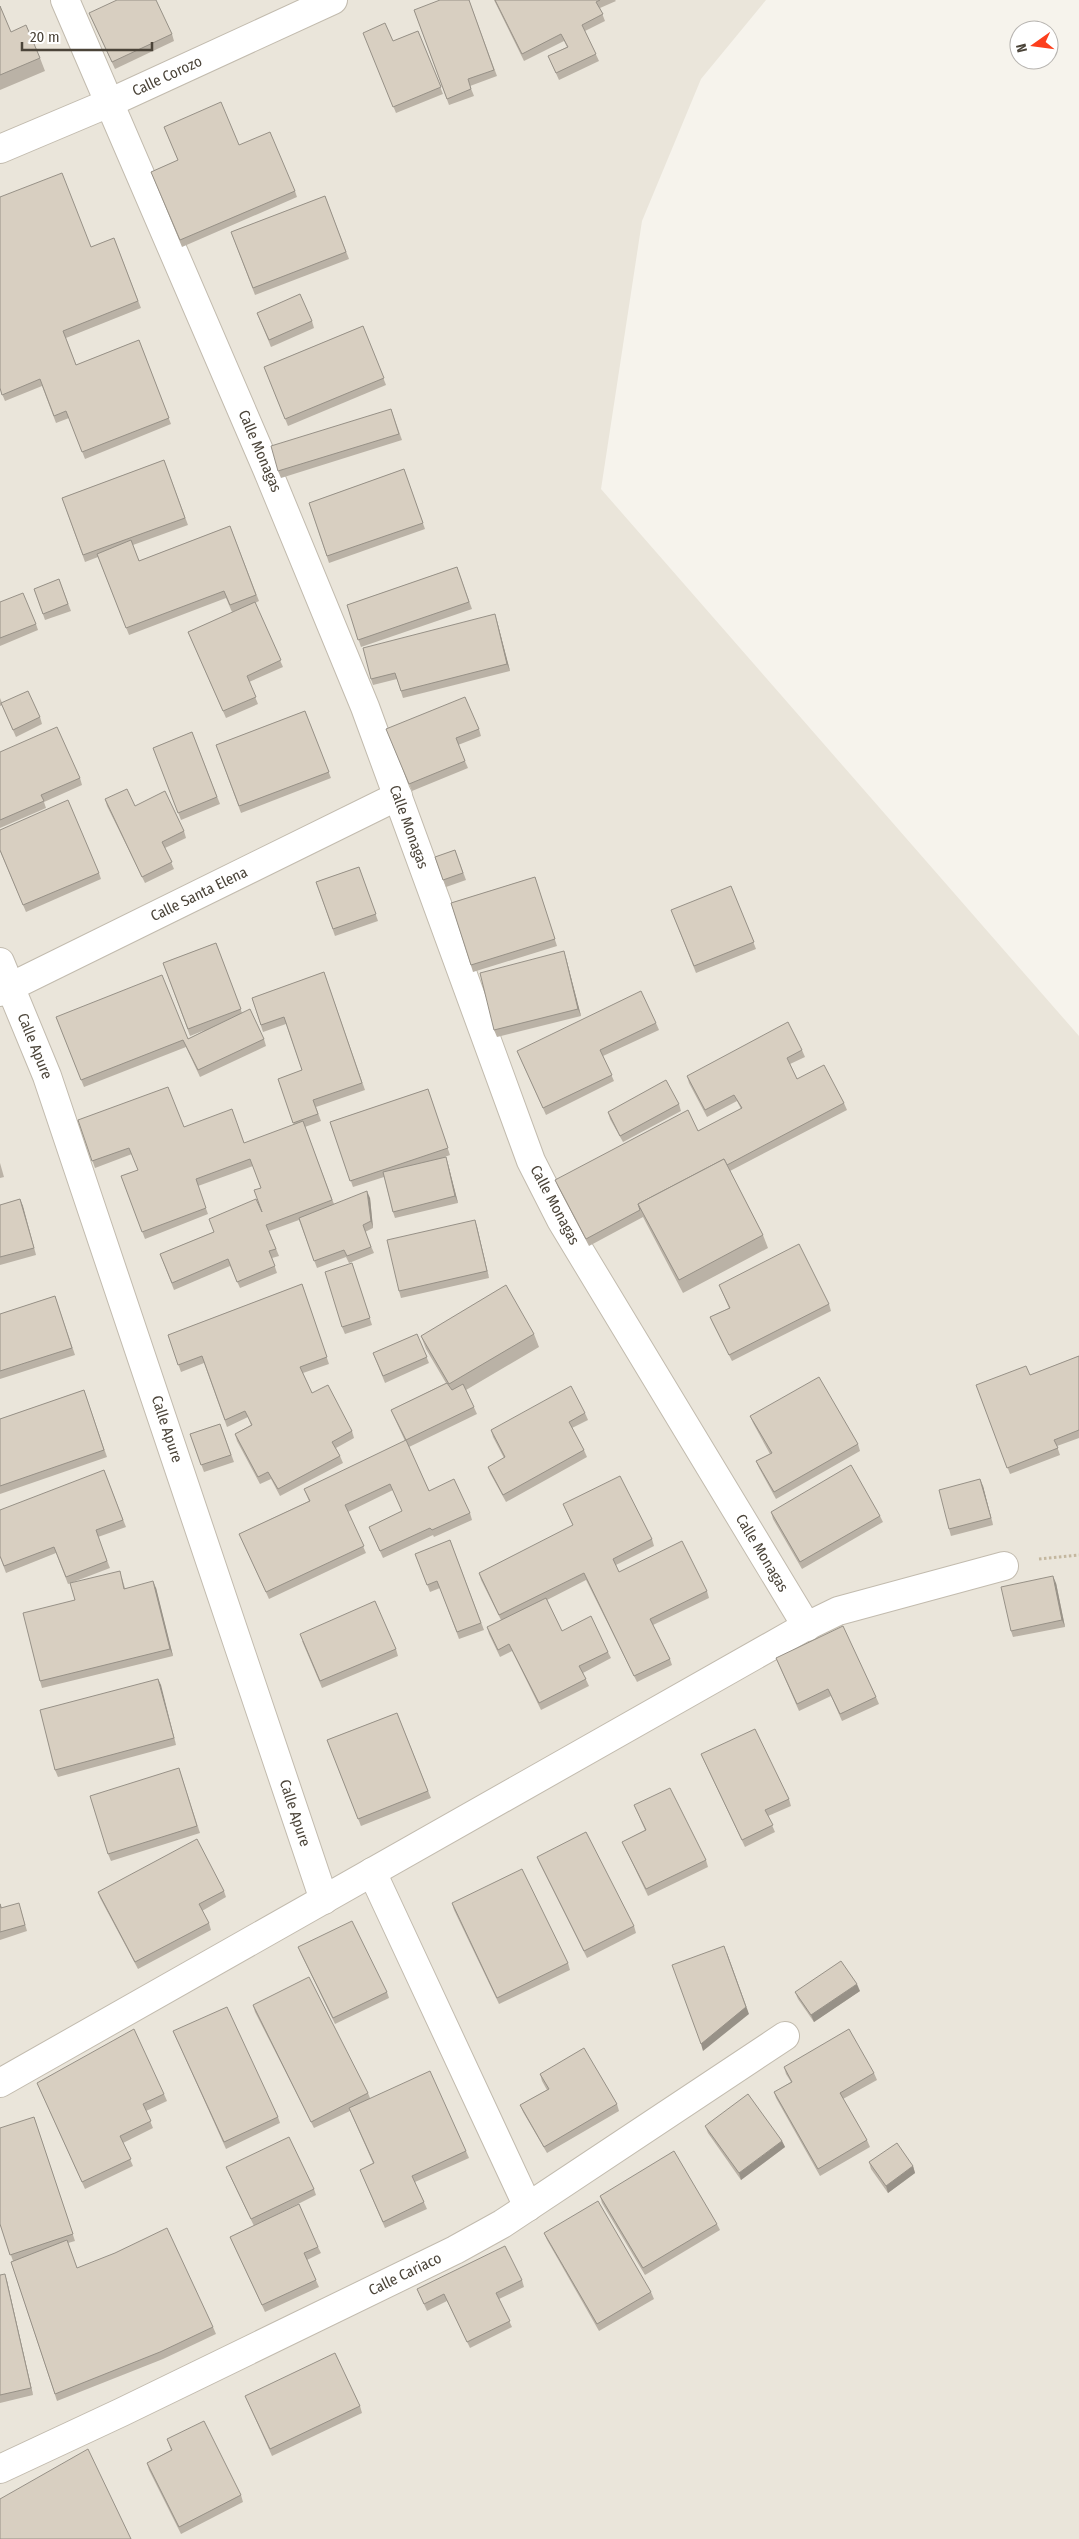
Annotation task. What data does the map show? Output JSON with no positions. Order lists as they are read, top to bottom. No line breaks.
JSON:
{"streets":{"street":["Calle Corozo","Calle Monagas","Calle Santa Elena","Calle Apure","Calle Cariaco"]},"crossings":[["Calle Corozo","Calle Monagas"],["Calle Monagas","Calle Santa Elena"],["Calle Santa Elena","Calle Apure"]],"scale_bar":"20 m","north":"left"}
